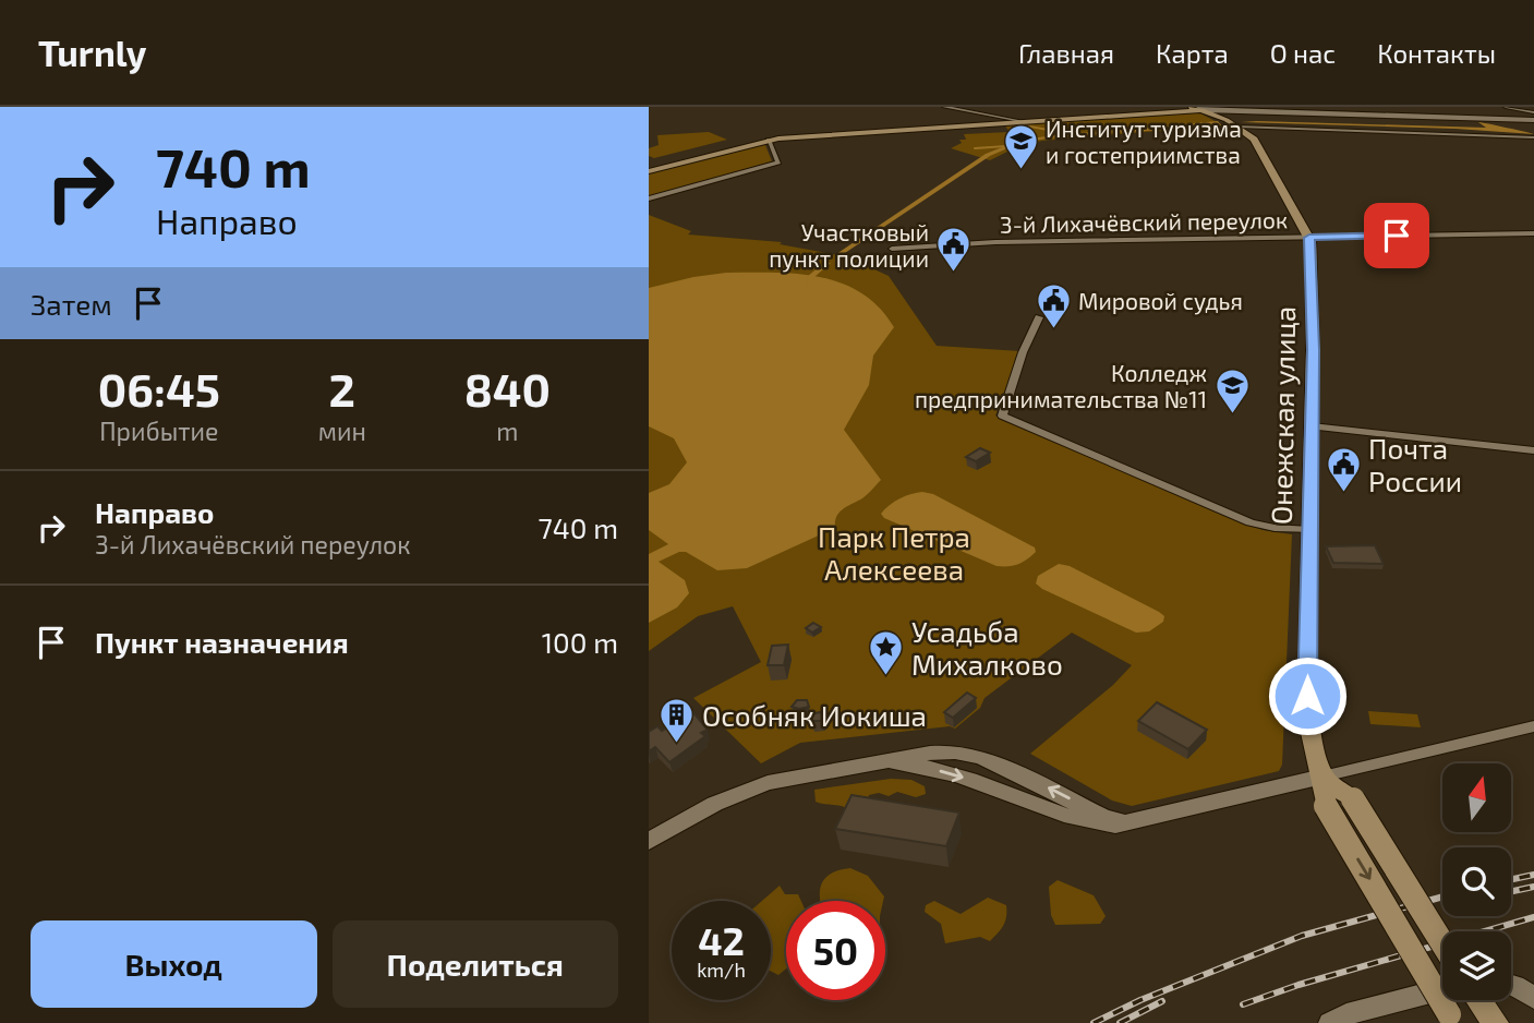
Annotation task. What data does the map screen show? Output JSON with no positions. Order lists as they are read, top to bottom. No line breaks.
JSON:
{"streets":{"main road":["Онежская улица"],"street":["3-й Лихачёвский переулок"]},"crossings":[["3-й Лихачёвский переулок","Онежская улица"]],"parks":["Парк Петра Алексеева"],"places":{"school or university":["Институт туризма и гостеприимства","Колледж предпринимательства №11"],"public building":["Участковый пункт полиции","Мировой судья","Почта России"],"place":["Усадьба Михалково"],"building":["Особняк Иокиша"]},"north":"top","page":{"header":"Turnly","nav":["Главная","Карта","О нас","Контакты"],"turn":["740 m","Направо"],"then":"Затем","eta":["06:45","Прибытие","2","мин","840","m"],"list":[{"name":"Направо","note":"3-й Лихачёвский переулок","value":"740 m"},{"name":"Пункт назначения","value":"100 m"}],"speed":"42 km/h","limit":"50","buttons":["Выход","Поделиться"]}}
